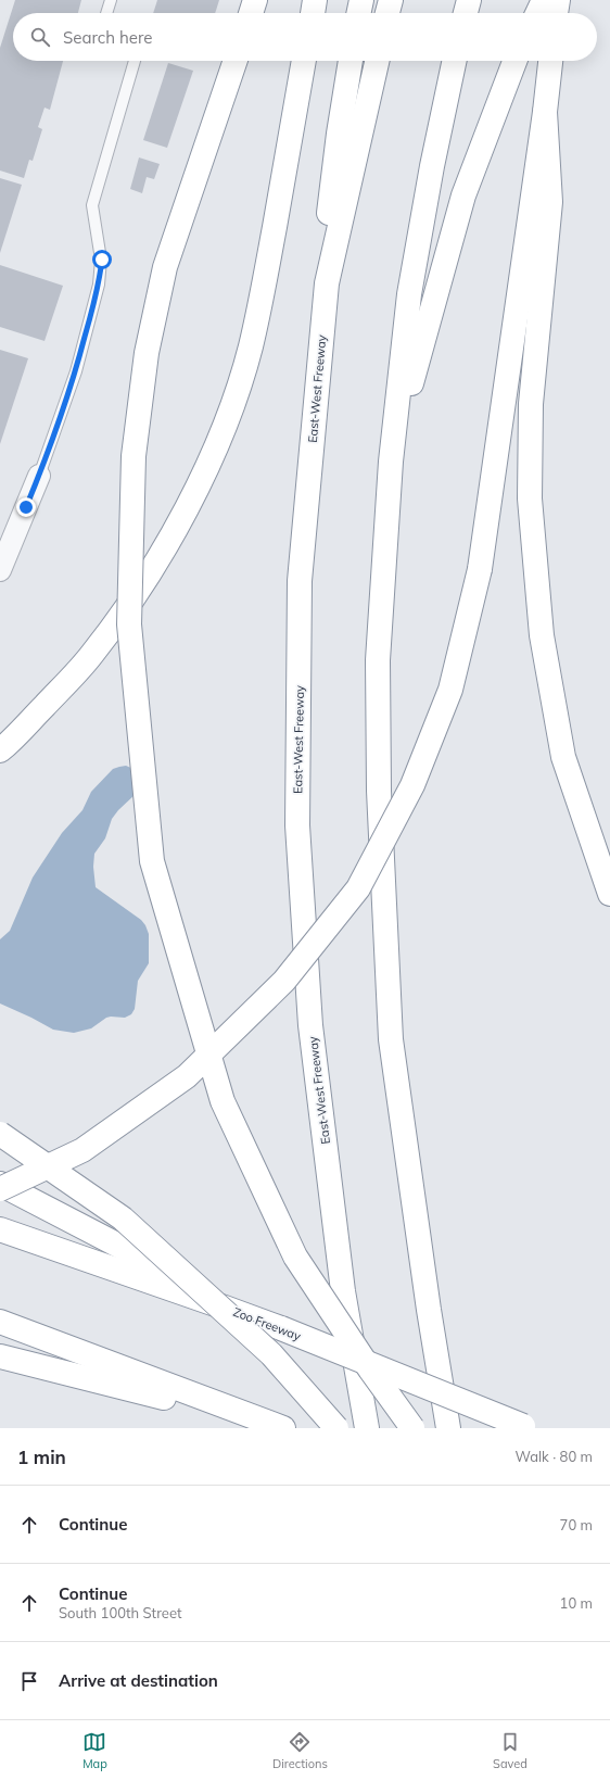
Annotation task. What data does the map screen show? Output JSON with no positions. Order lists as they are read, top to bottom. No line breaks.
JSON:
{"streets":{"highway":["East-West Freeway","Zoo Freeway"]},"page":{"search":"Search here","heading":["1 min","Walk · 80 m"],"list":[["Continue","70 m"],["Continue","South 100th Street","10 m"],"Arrive at destination"],"nav":["Map","Directions","Saved"]}}
